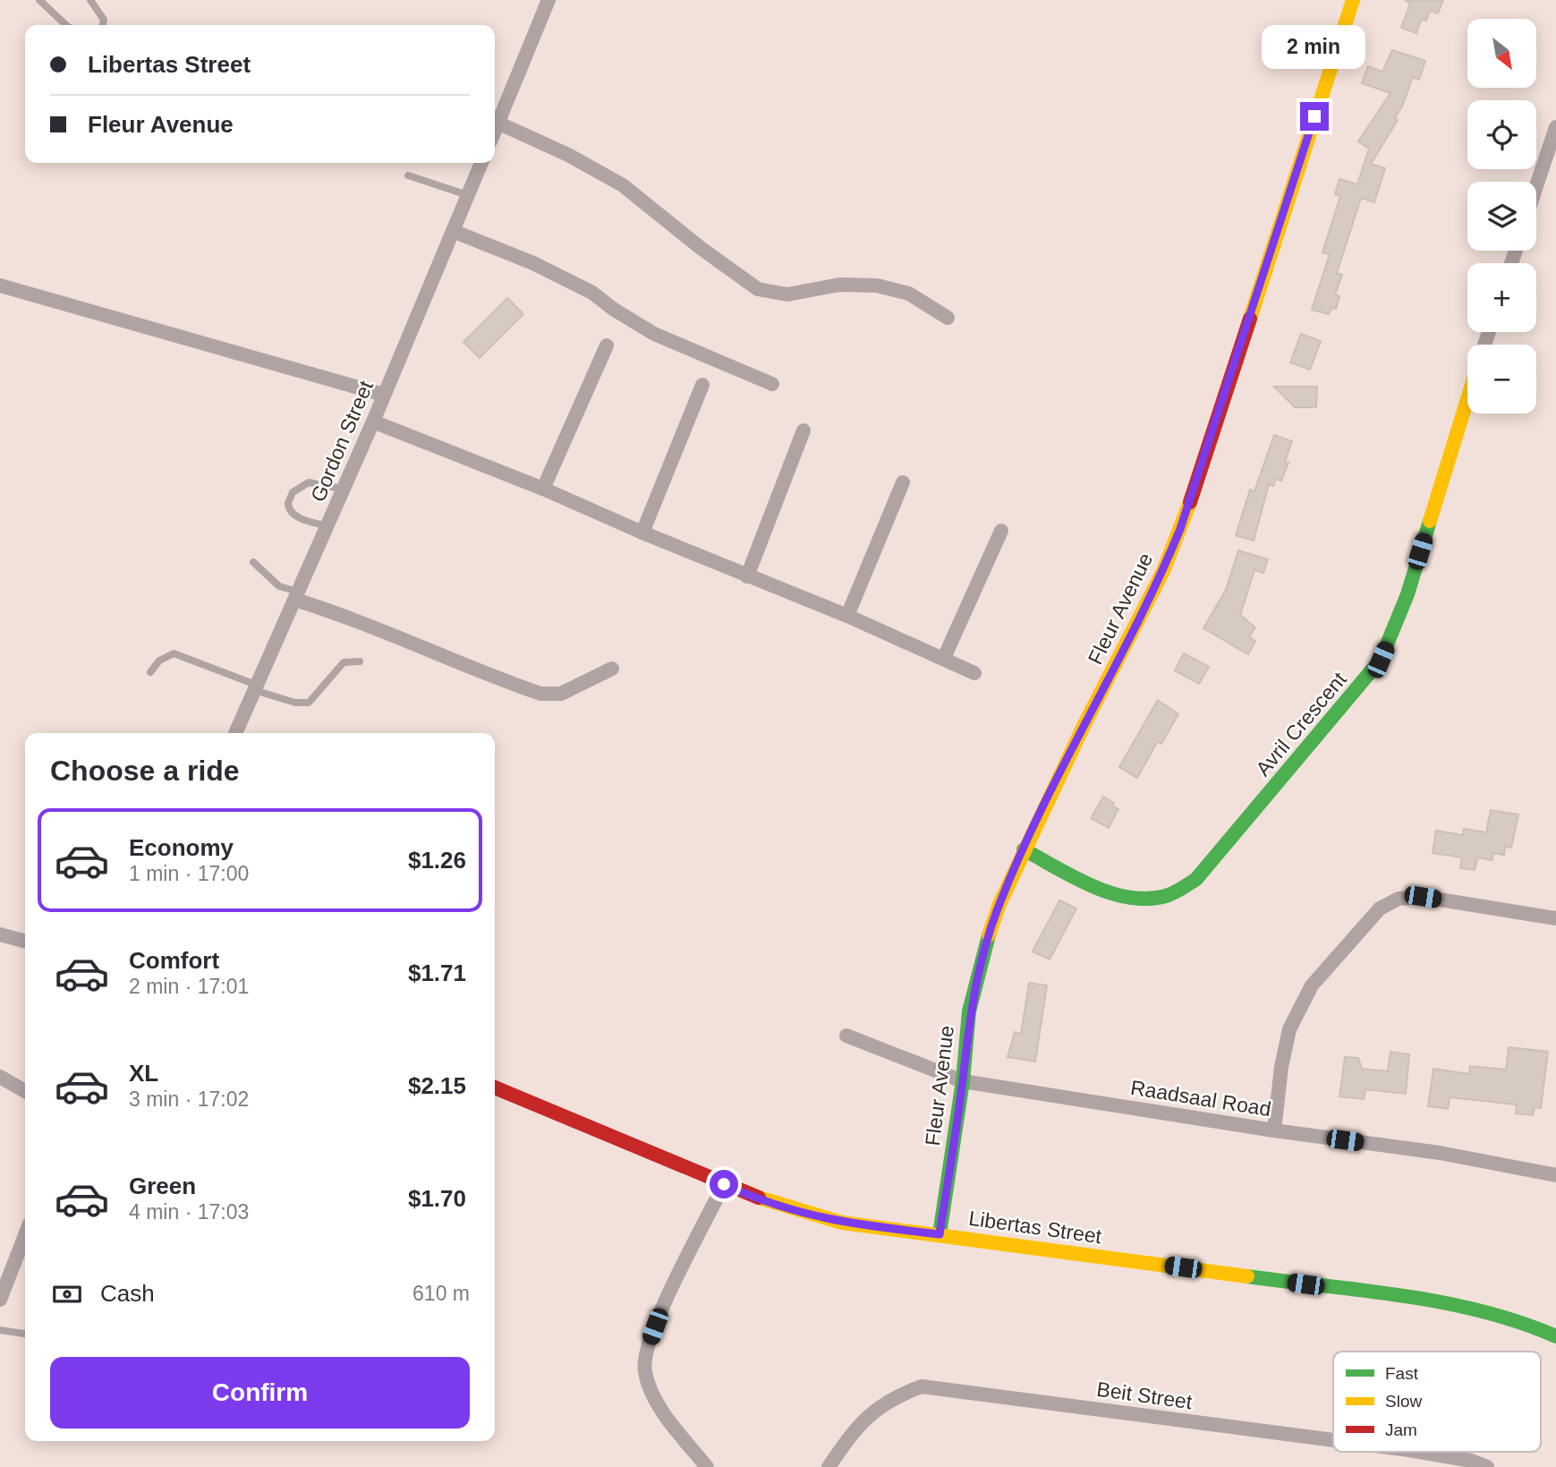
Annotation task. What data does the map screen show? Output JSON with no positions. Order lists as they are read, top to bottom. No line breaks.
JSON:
{"streets":{"street":["Gordon Street","Fleur Avenue","Avril Crescent","Raadsaal Road","Libertas Street","Beit Street"]},"crossings":[["Fleur Avenue","Avril Crescent"],["Fleur Avenue","Raadsaal Road"],["Fleur Avenue","Libertas Street"]],"legend":["Fast","Slow","Jam"],"north":"bottom right","page":{"map_buttons":["+","−"],"bubble":"2 min","banner":["Libertas Street","Fleur Avenue"],"heading":"Choose a ride","list":[{"name":"Economy","note":"1 min · 17:00","value":"$1.26"},{"name":"Comfort","note":"2 min · 17:01","value":"$1.71"},{"name":"XL","note":"3 min · 17:02","value":"$2.15"},{"name":"Green","note":"4 min · 17:03","value":"$1.70"}],"pay":["Cash","610 m"],"buttons":"Confirm"}}
